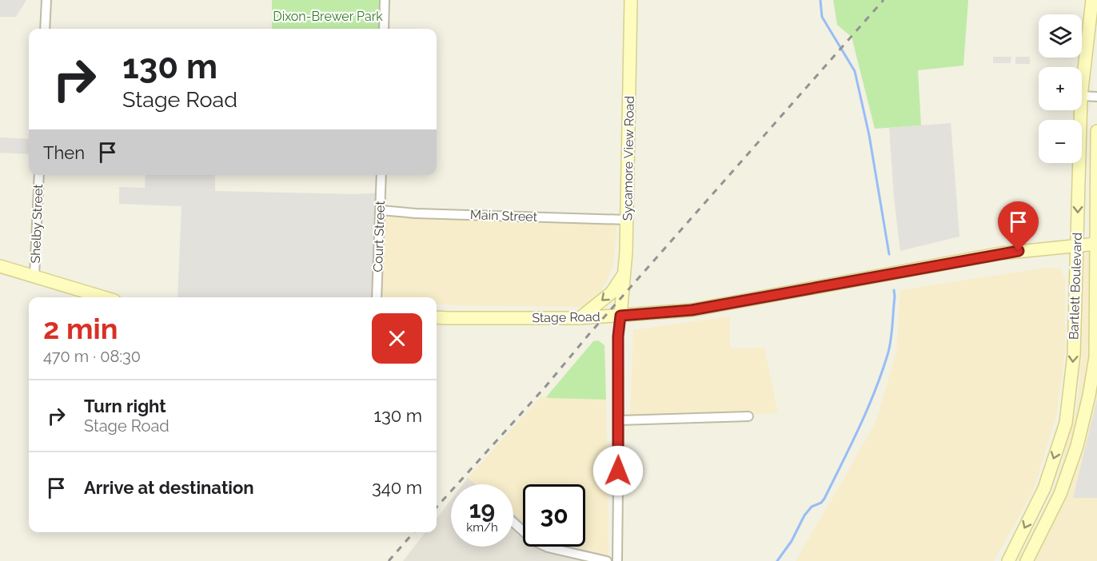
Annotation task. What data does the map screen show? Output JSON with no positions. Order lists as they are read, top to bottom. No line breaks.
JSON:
{"streets":{"main road":["Sycamore View Road","Bartlett Boulevard","Stage Road"],"street":["Main Street","Shelby Street","Court Street"]},"crossings":[["Sycamore View Road","Main Street"],["Sycamore View Road","Stage Road"],["Main Street","Court Street"],["Bartlett Boulevard","Stage Road"]],"parks":["Dixon-Brewer Park"],"page":{"map_buttons":["+","−"],"turn":["130 m","Stage Road"],"then":"Then","heading":["2 min","470 m · 08:30"],"list":[{"name":"Turn right","note":"Stage Road","value":"130 m"},{"name":"Arrive at destination","value":"340 m"}],"speed":"19 km/h","limit":"30"}}
